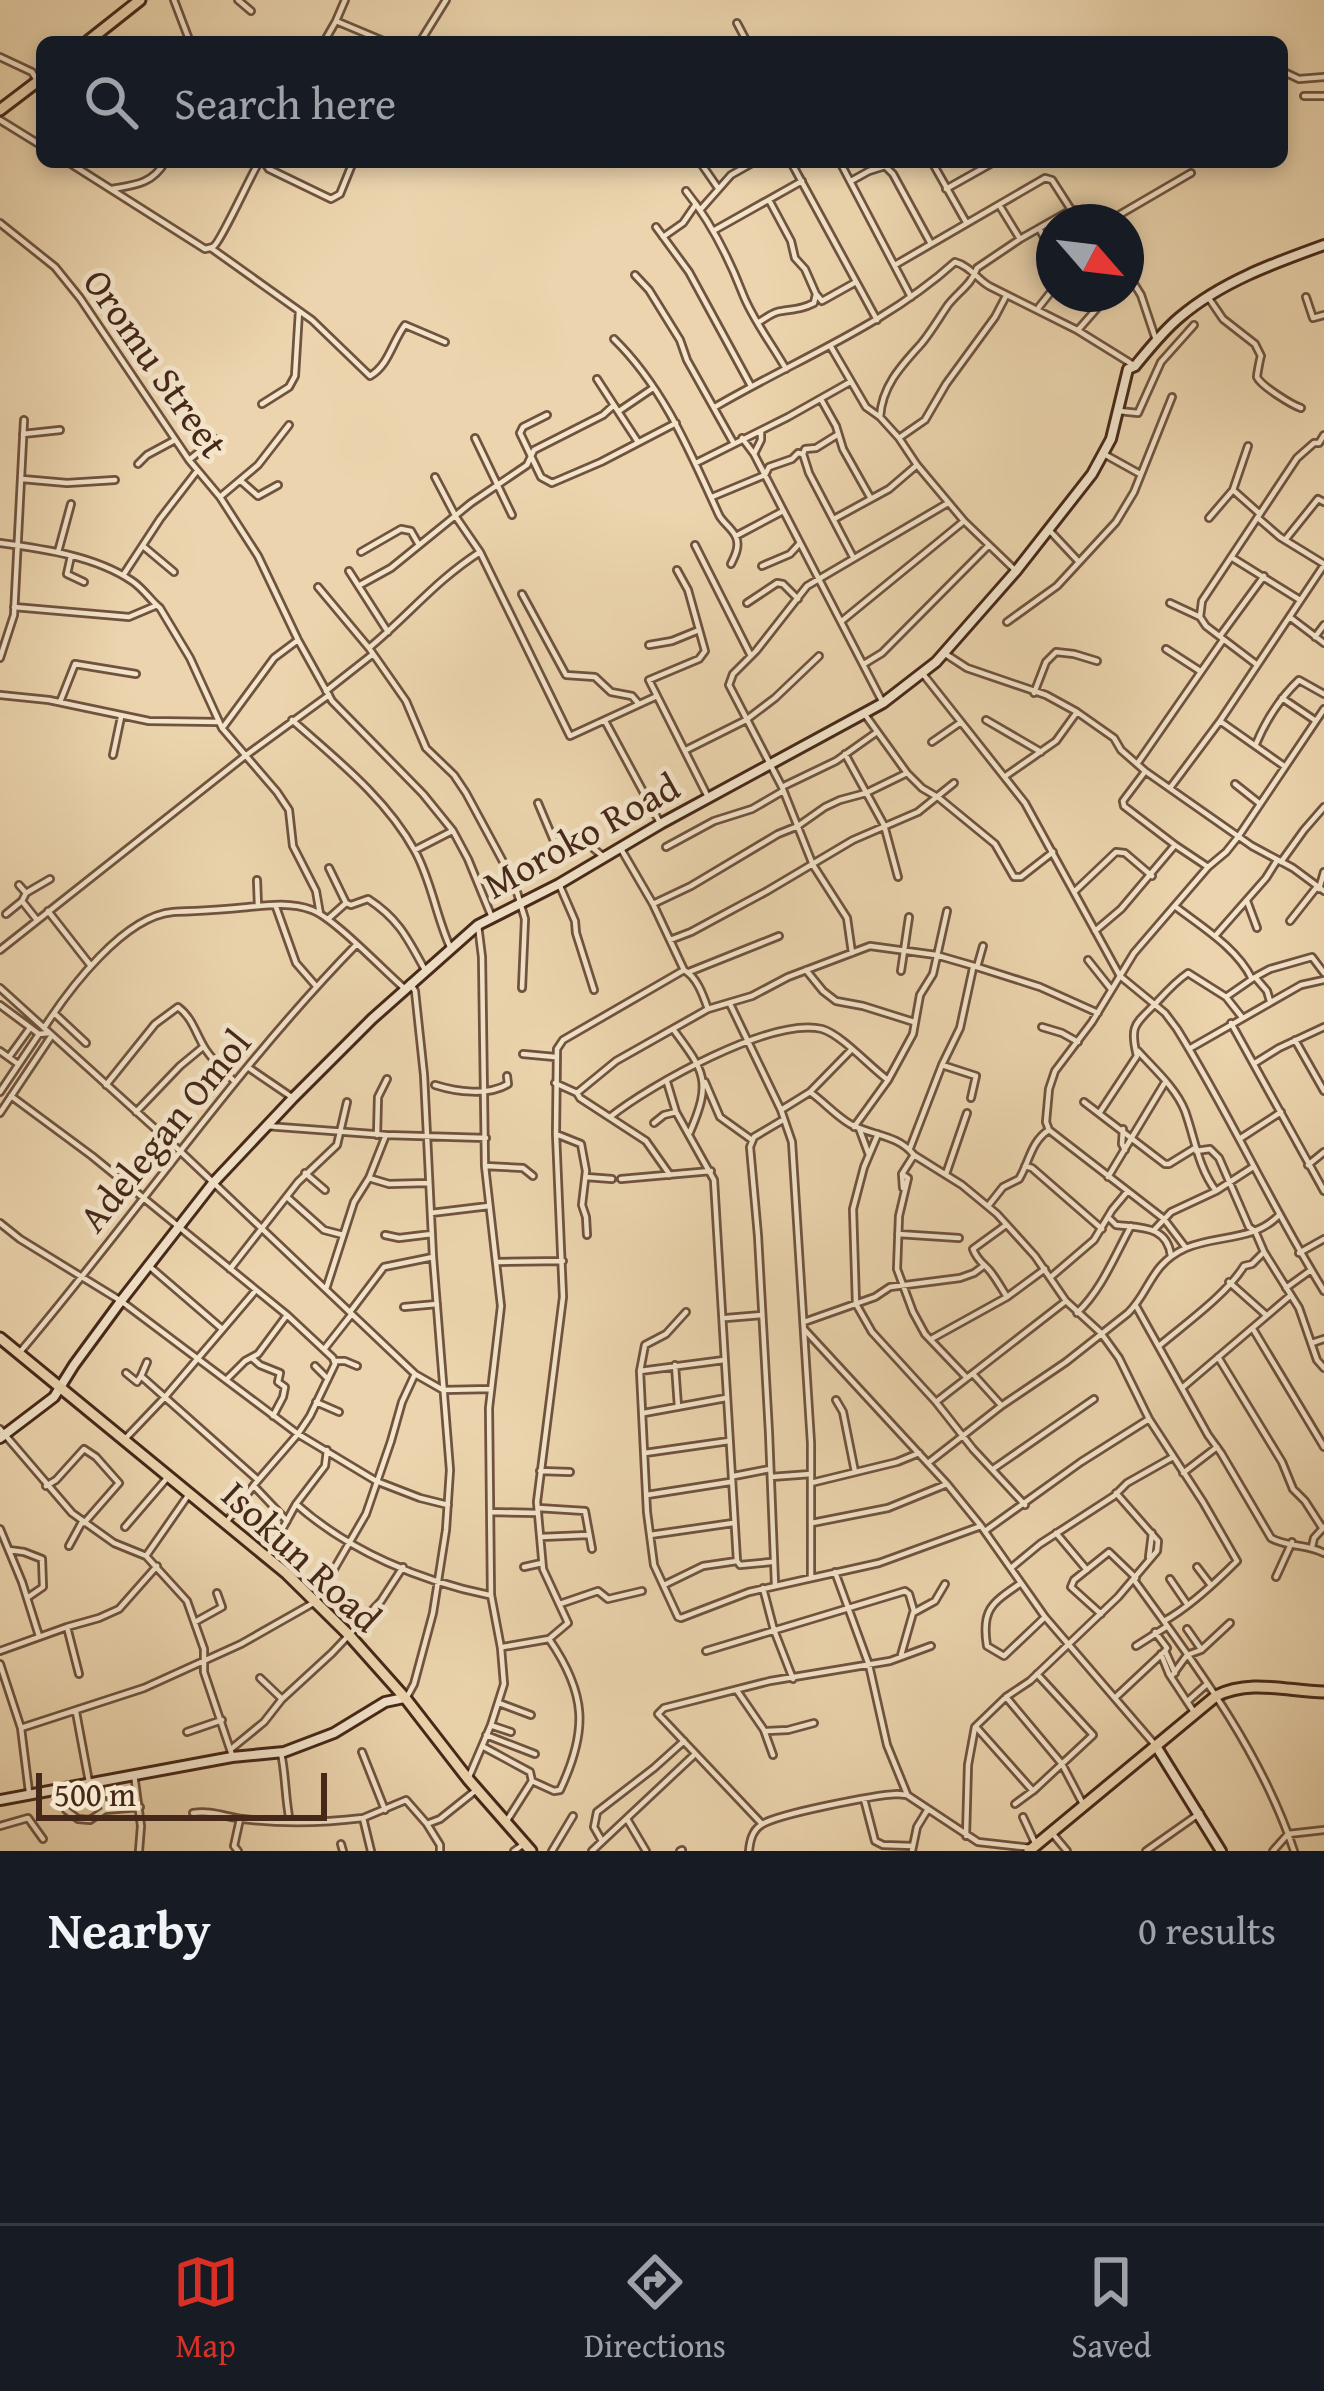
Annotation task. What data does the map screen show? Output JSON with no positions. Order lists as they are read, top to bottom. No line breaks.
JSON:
{"streets":{"main road":["Isokun Road"],"street":["Oromu Street","Moroko Road","Adelegan Omol"]},"crossings":[["Oromu Street","Moroko Road"],["Moroko Road","Isokun Road"],["Adelegan Omol","Isokun Road"]],"scale_bar":"500 m","north":"bottom right","page":{"search":"Search here","scale":"500 m","heading":["Nearby","0 results"],"nav":["Map","Directions","Saved"]}}
